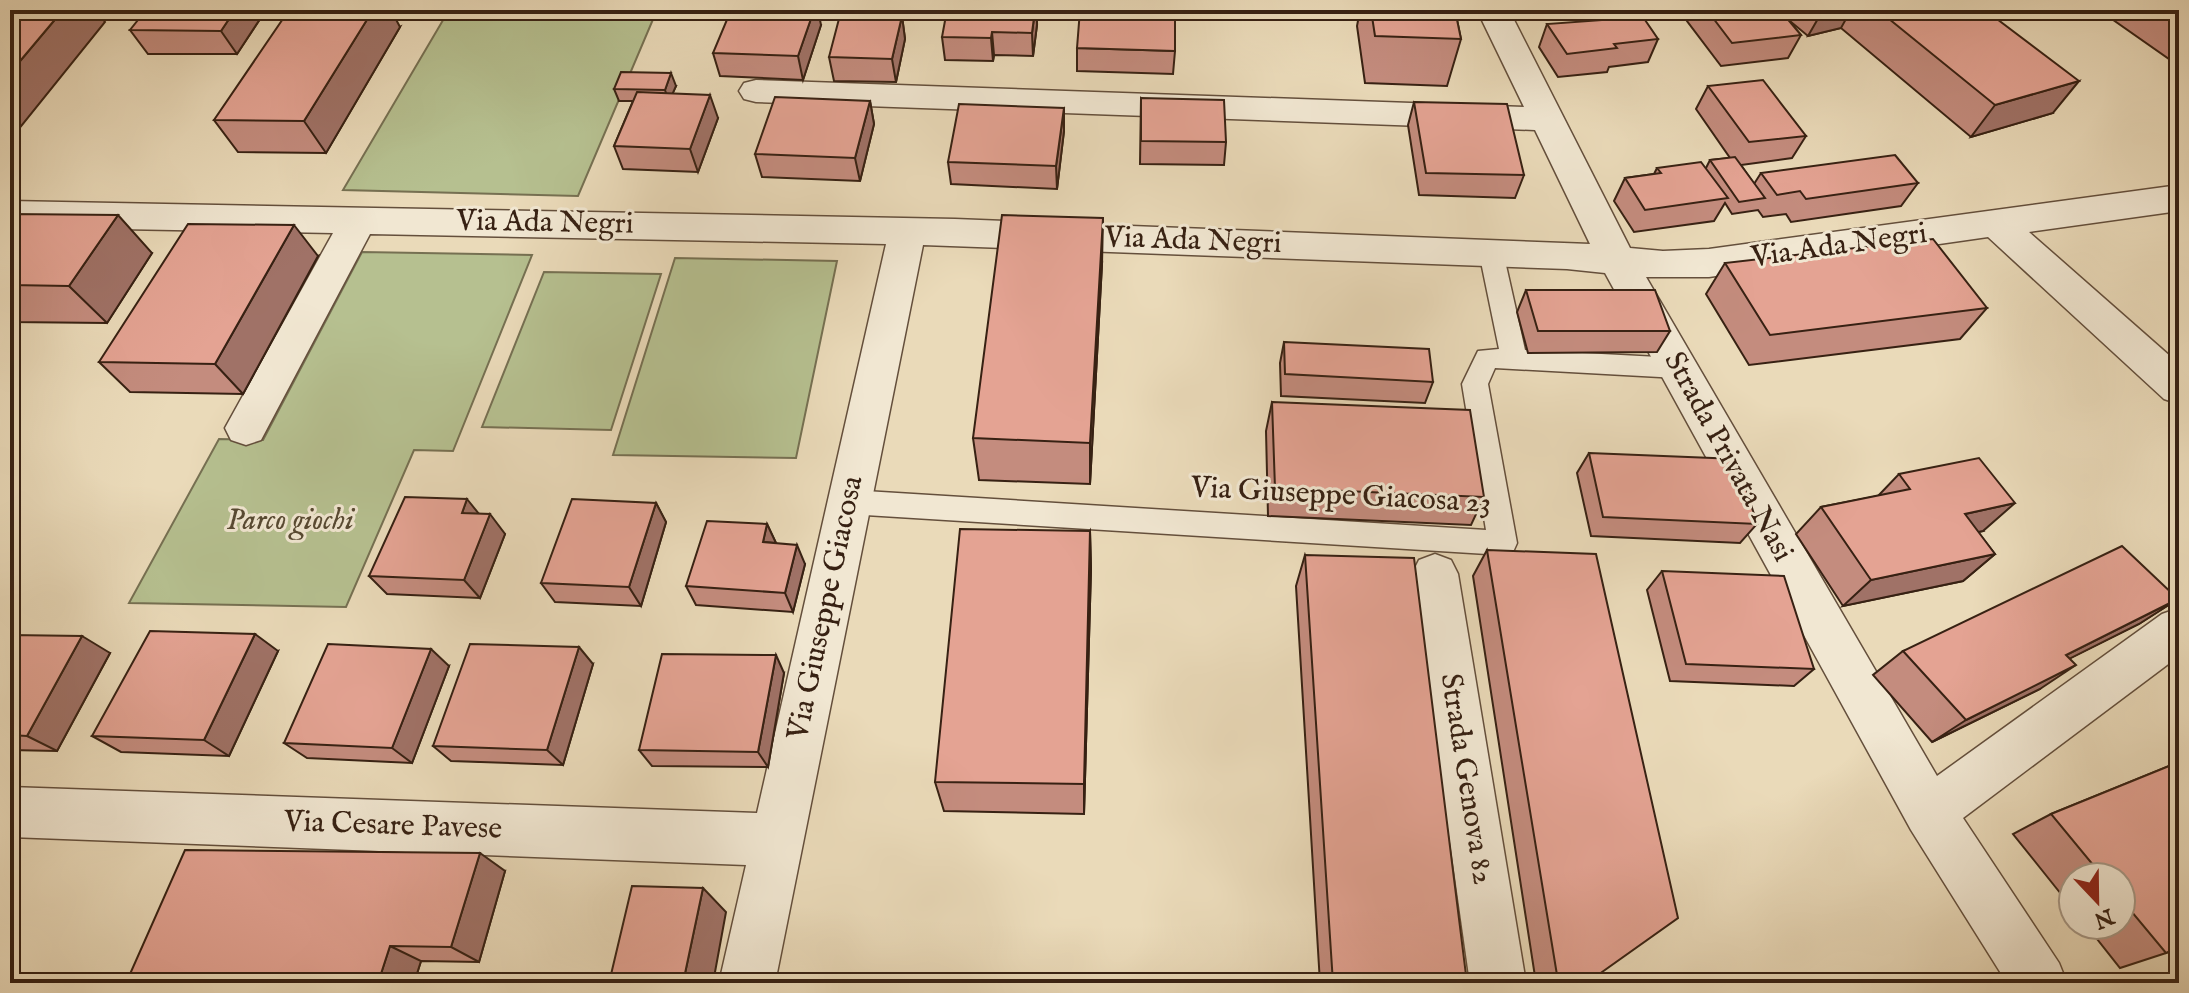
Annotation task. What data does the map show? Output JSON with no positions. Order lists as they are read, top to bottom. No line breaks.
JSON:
{"streets":{"street":["Via Ada Negri","Strada Privata Nasi","Via Giuseppe Giacosa","Strada Genova 82","Via Cesare Pavese"],"lane":["Via Giuseppe Giacosa 23"]},"crossings":[["Via Ada Negri","Strada Privata Nasi"],["Via Ada Negri","Via Giuseppe Giacosa"],["Strada Privata Nasi","Via Giuseppe Giacosa 23"],["Via Giuseppe Giacosa 23","Via Giuseppe Giacosa"],["Via Giuseppe Giacosa","Via Cesare Pavese"]],"parks":["Parco giochi"],"north":"bottom"}
